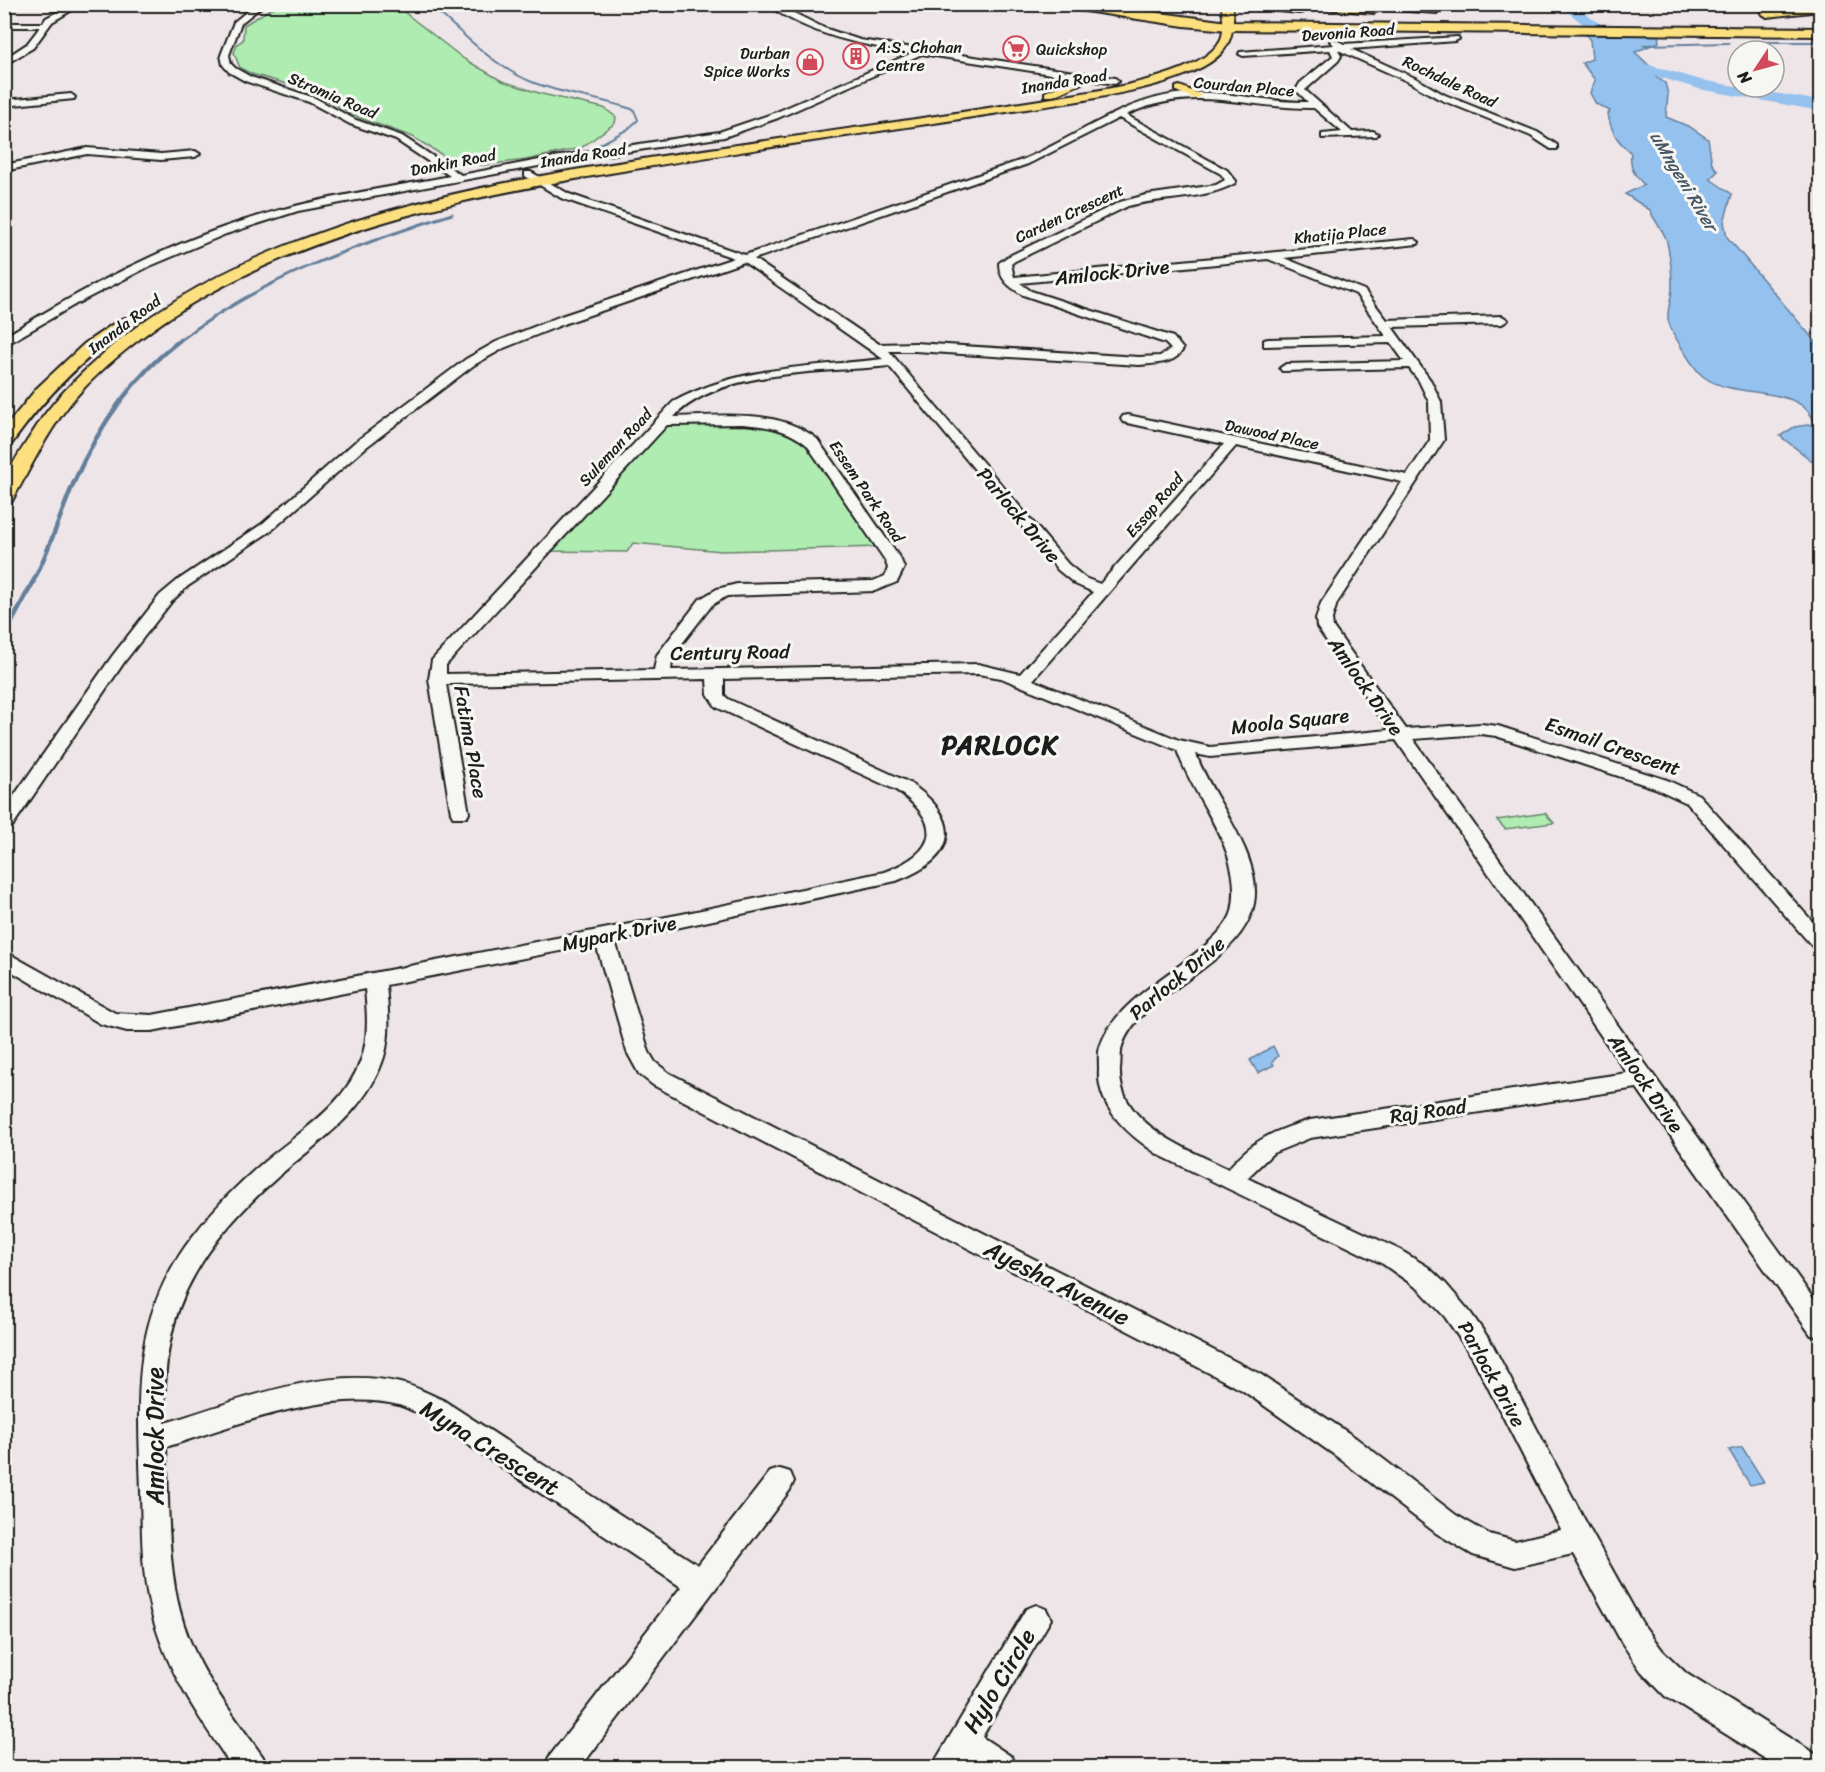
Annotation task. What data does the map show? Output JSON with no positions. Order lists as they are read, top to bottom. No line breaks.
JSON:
{"streets":{"main road":["Inanda Road"],"street":["Devonia Road","Rochdale Road","Courdan Place","Stromia Road","Donkin Road","Carden Crescent","Khatija Place","Amlock Drive","Dawood Place","Suleman Road","Essem Park Road","Essop Road","Parlock Drive","Century Road","Moola Square","Fatima Place","Esmail Crescent","Mypark Drive","Raj Road","Ayesha Avenue","Myna Crescent","Hylo Circle"]},"crossings":[["Devonia Road","Rochdale Road"],["Devonia Road","Courdan Place"],["Inanda Road","Parlock Drive"],["Rochdale Road","Courdan Place"],["Stromia Road","Donkin Road"],["Carden Crescent","Amlock Drive"],["Khatija Place","Amlock Drive"],["Amlock Drive","Dawood Place"],["Amlock Drive","Moola Square"],["Amlock Drive","Esmail Crescent"],["Amlock Drive","Mypark Drive"],["Amlock Drive","Raj Road"],["Amlock Drive","Myna Crescent"],["Dawood Place","Essop Road"],["Suleman Road","Essem Park Road"],["Suleman Road","Parlock Drive"],["Suleman Road","Century Road"],["Suleman Road","Fatima Place"],["Essem Park Road","Century Road"],["Essop Road","Parlock Drive"],["Parlock Drive","Moola Square"],["Parlock Drive","Raj Road"],["Parlock Drive","Ayesha Avenue"],["Century Road","Fatima Place"],["Century Road","Mypark Drive"],["Moola Square","Esmail Crescent"],["Mypark Drive","Ayesha Avenue"]],"districts":["PARLOCK"],"water":["uMngeni River"],"places":{"supermarket":["Quickshop"],"building":["A.S. Chohan Centre"],"shop":["Durban Spice Works"]},"north":"bottom left"}
